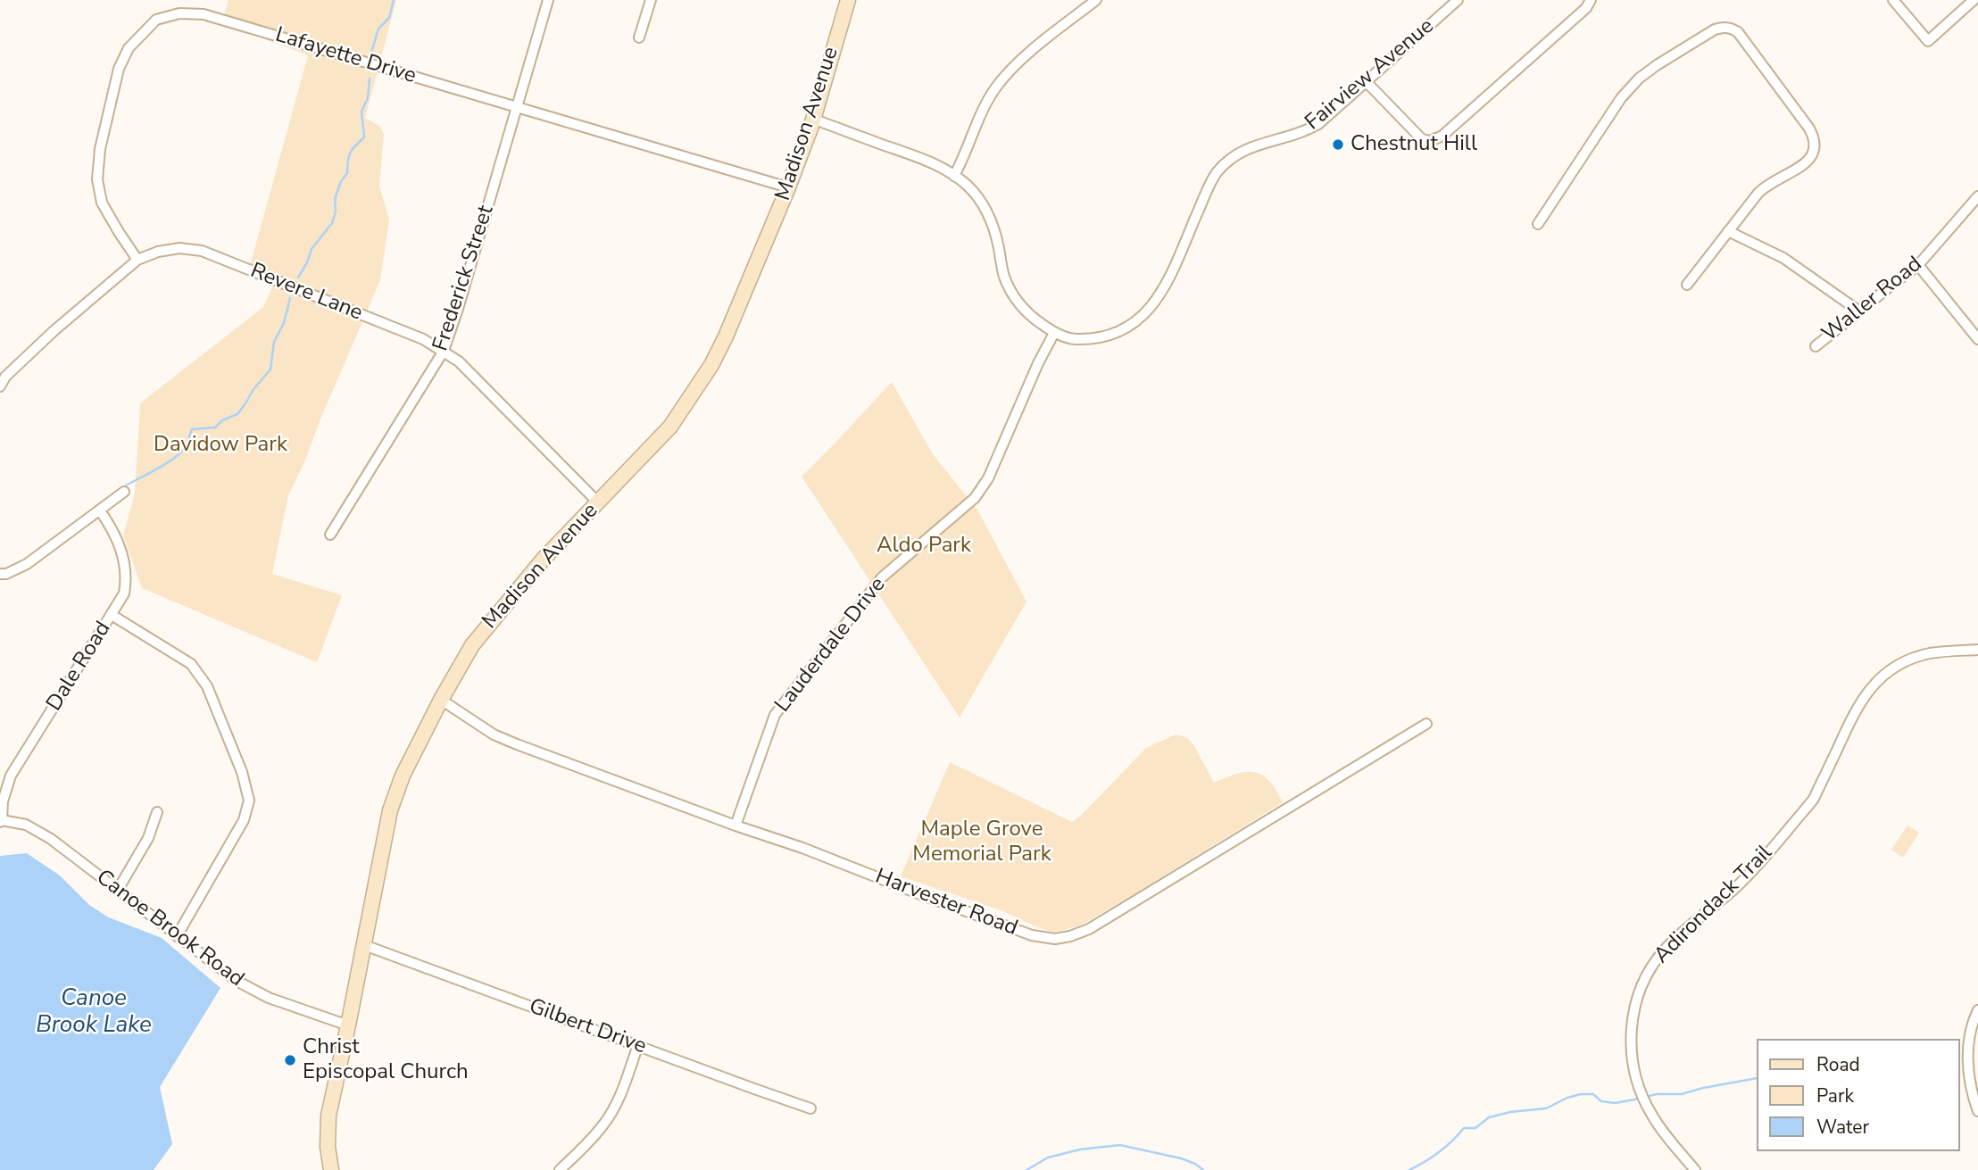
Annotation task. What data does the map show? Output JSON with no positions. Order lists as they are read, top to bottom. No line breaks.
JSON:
{"streets":{"street":["Lafayette Drive","Fairview Avenue","Madison Avenue","Frederick Street","Revere Lane","Waller Road","Lauderdale Drive","Dale Road","Harvester Road","Adirondack Trail","Canoe Brook Road","Gilbert Drive"]},"crossings":[["Lafayette Drive","Madison Avenue"],["Lafayette Drive","Frederick Street"],["Lafayette Drive","Revere Lane"],["Fairview Avenue","Madison Avenue"],["Fairview Avenue","Lauderdale Drive"],["Madison Avenue","Revere Lane"],["Madison Avenue","Harvester Road"],["Madison Avenue","Canoe Brook Road"],["Madison Avenue","Gilbert Drive"],["Frederick Street","Revere Lane"],["Lauderdale Drive","Harvester Road"],["Dale Road","Canoe Brook Road"]],"water":["Canoe Brook Lake"],"parks":["Davidow Park","Aldo Park","Maple Grove Memorial Park"],"places":["Chestnut Hill","Christ Episcopal Church"],"legend":["Road","Park","Water"]}
